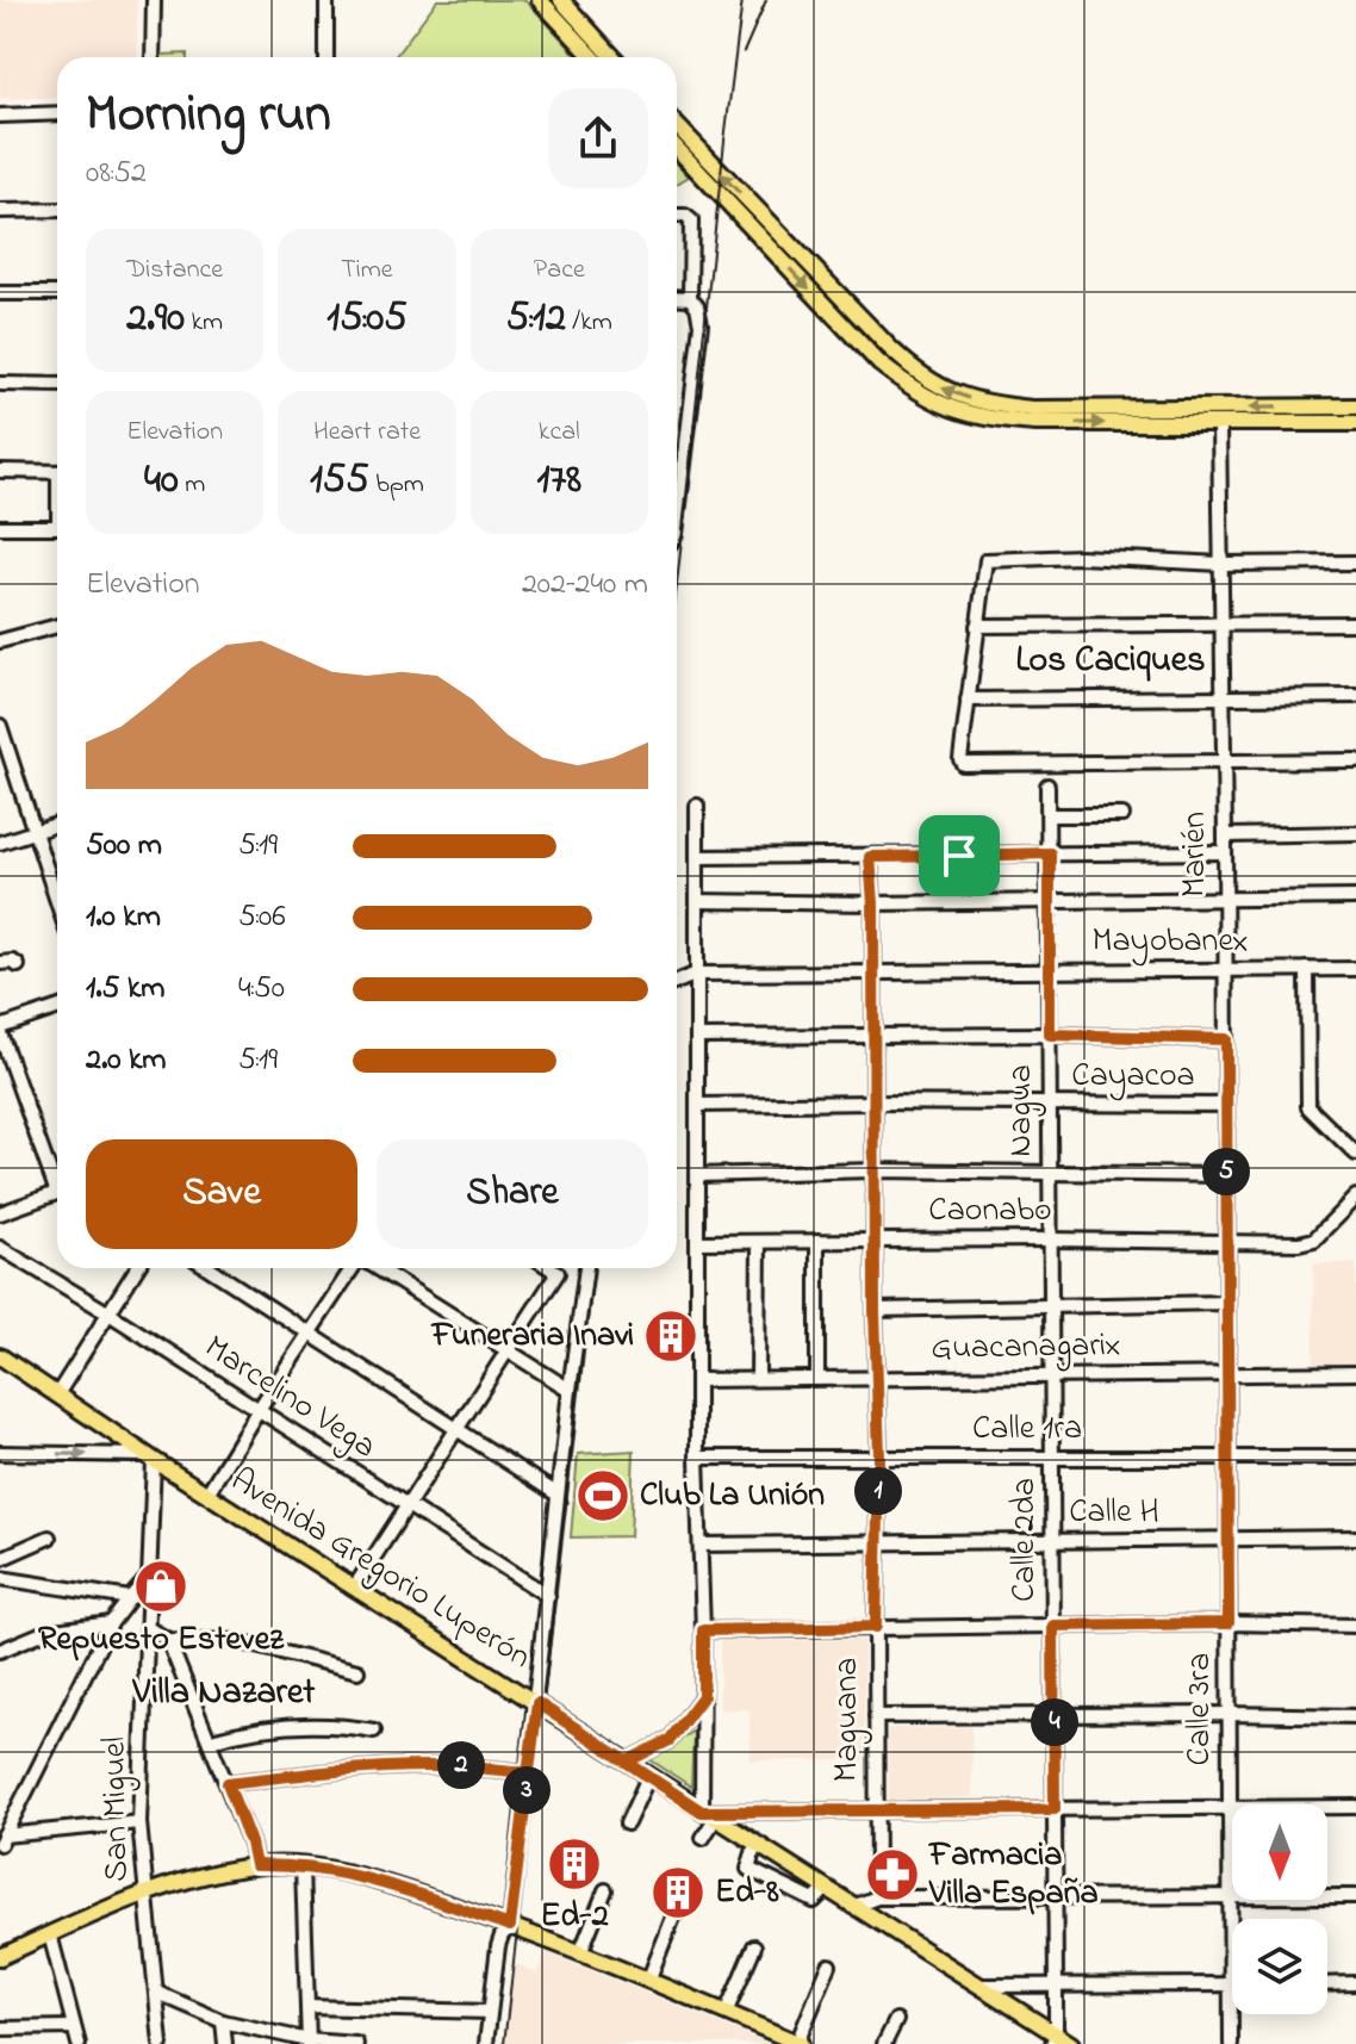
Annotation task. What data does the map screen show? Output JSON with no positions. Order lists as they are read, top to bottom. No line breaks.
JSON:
{"streets":{"main road":["Avenida Gregorio Luperón"],"street":["Marién","Mayobanex","Cayacoa","Nagua","Caonabo","Guacanagarix","Marcelino Vega","Calle 1ra","Calle H","Calle 2da","Calle 3ra","Maguana","San Miguel"]},"crossings":[["Marién","Mayobanex"],["Marién","Cayacoa"],["Marién","Caonabo"],["Marién","Guacanagarix"],["Marién","Calle 3ra"],["Mayobanex","Nagua"],["Mayobanex","Maguana"],["Cayacoa","Nagua"],["Cayacoa","Maguana"],["Nagua","Caonabo"],["Nagua","Guacanagarix"],["Nagua","Calle 2da"],["Caonabo","Maguana"],["Guacanagarix","Calle 2da"],["Guacanagarix","Calle 3ra"],["Guacanagarix","Maguana"],["Calle 1ra","Calle 2da"],["Calle 1ra","Calle 3ra"],["Calle 1ra","Maguana"],["Calle H","Calle 2da"],["Calle H","Calle 3ra"],["Calle H","Maguana"],["Calle 2da","Avenida Gregorio Luperón"],["Avenida Gregorio Luperón","San Miguel"]],"districts":["Los Caciques","Villa Nazaret"],"places":{"building":["Funeraria Inavi","Ed-2","Ed-8"],"sports":["Club La Unión"],"shop":["Repuesto Estevez"],"pharmacy":["Farmacia Villa España"]},"north":"bottom","page":{"heading":["Morning run","08:52"],"stats":[["Distance","2.90 km"],["Time","15:05"],["Pace","5:12 /km"],["Elevation","40 m"],["Heart rate","155 bpm"],["kcal","178"]],"chart":["Elevation","202–240 m"],"list":[{"name":"500 m","note":"5:19"},{"name":"1.0 km","note":"5:06"},{"name":"1.5 km","note":"4:50"},{"name":"2.0 km","note":"5:19"}],"buttons":["Save","Share"],"pins":["5","1","4","2","3"]}}
